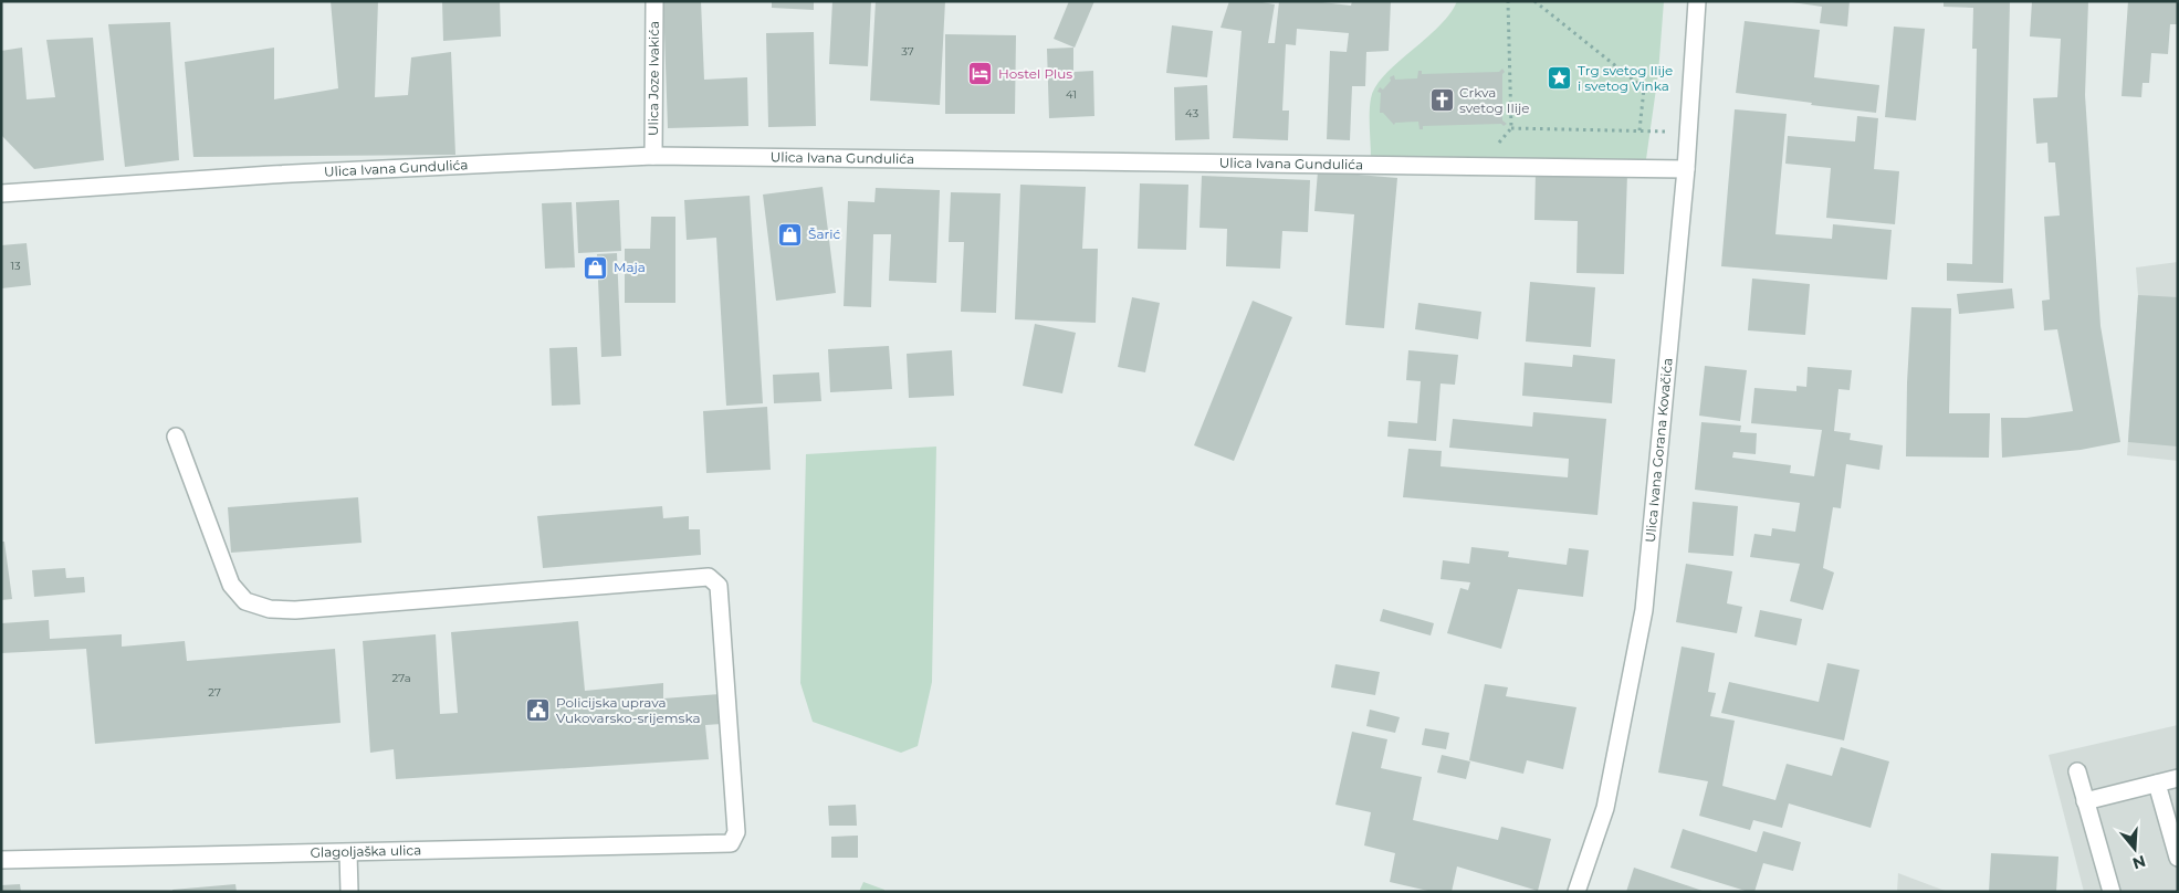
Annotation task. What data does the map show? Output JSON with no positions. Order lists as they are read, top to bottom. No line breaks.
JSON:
{"streets":{"street":["Ulica Joze Ivakića","Ulica Ivana Gundulića","Ulica Ivana Gorana Kovačića","Glagoljaška ulica"]},"crossings":[["Ulica Joze Ivakića","Ulica Ivana Gundulića"],["Ulica Ivana Gundulića","Ulica Ivana Gorana Kovačića"]],"places":{"hotel":["Hostel Plus"],"place":["Trg svetog Ilije i svetog Vinka"],"church":["Crkva svetog Ilije"],"shop":["Šarić","Maja"],"public building":["Policijska uprava Vukovarsko-srijemska"]},"house_numbers":["37","41","43","13","27a","27"],"north":"bottom"}
